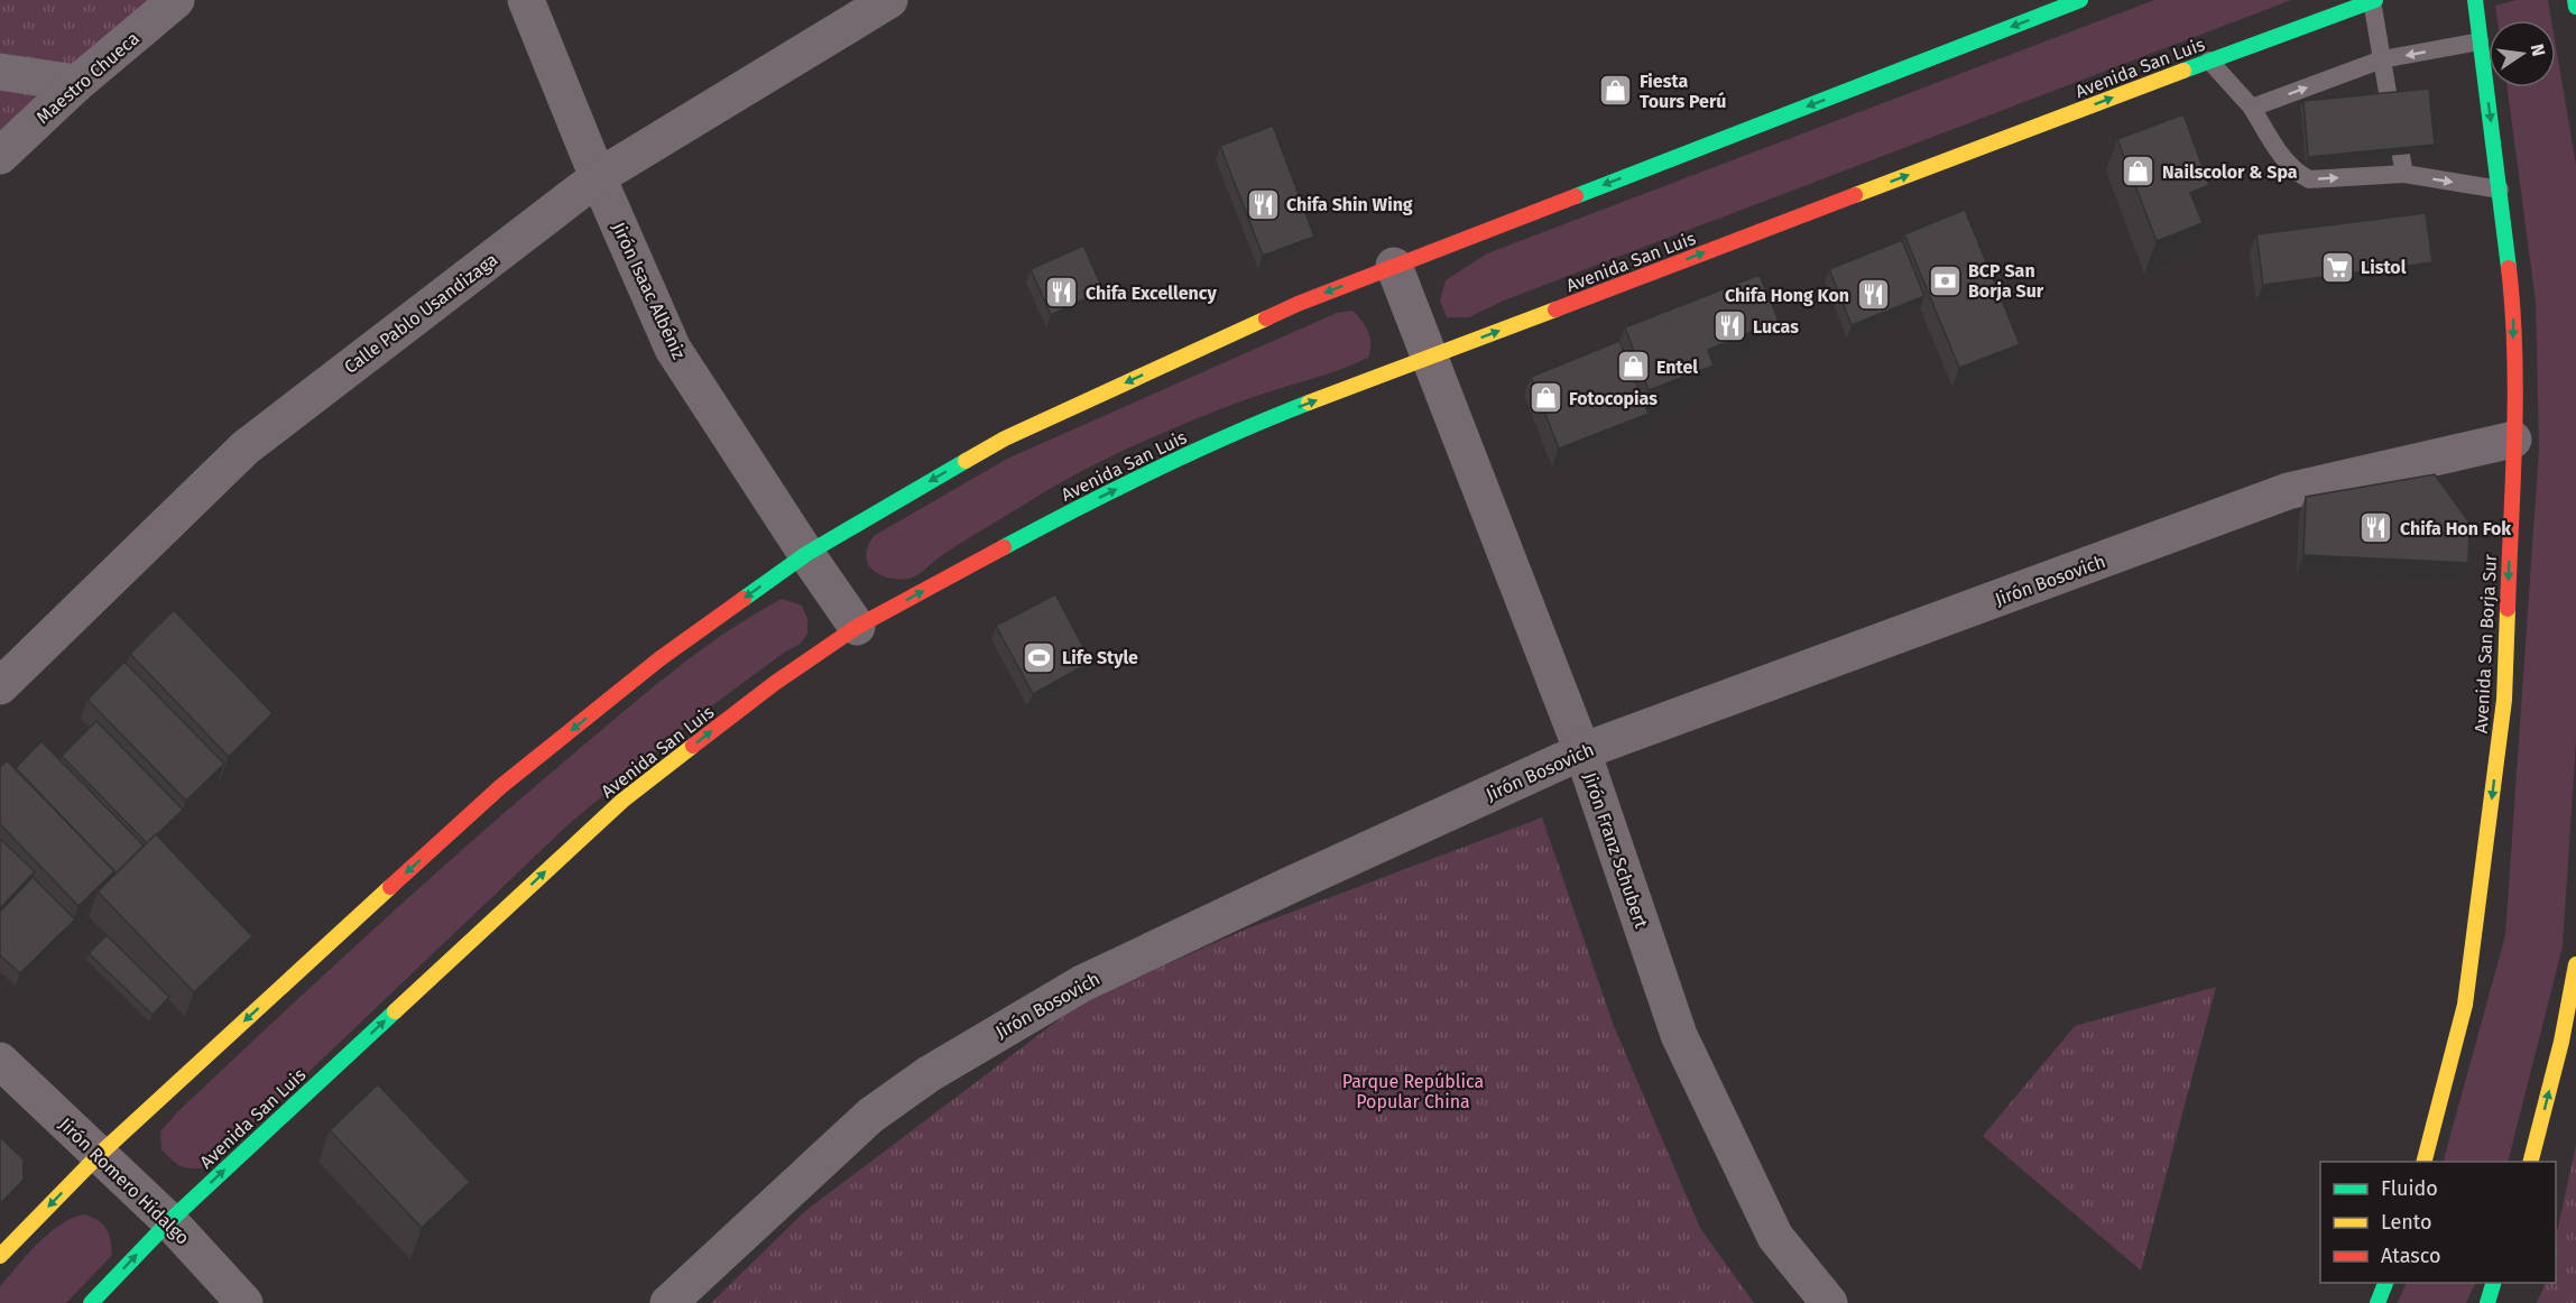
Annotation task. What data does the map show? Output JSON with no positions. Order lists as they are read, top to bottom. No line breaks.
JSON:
{"streets":{"main road":["Avenida San Luis","Avenida San Borja Sur"],"street":["Maestro Chueca","Jirón Isaac Albéniz","Calle Pablo Usandizaga","Jirón Bosovich","Jirón Franz Schubert","Jirón Romero Hidalgo"]},"crossings":[["Avenida San Luis","Jirón Isaac Albéniz"],["Avenida San Luis","Jirón Franz Schubert"],["Avenida San Luis","Jirón Romero Hidalgo"],["Jirón Isaac Albéniz","Calle Pablo Usandizaga"],["Jirón Bosovich","Avenida San Borja Sur"],["Jirón Bosovich","Jirón Franz Schubert"]],"one_way":["Avenida San Borja Sur"],"parks":["Parque República Popular China"],"places":{"shop":["Fiesta Tours Perú","Nailscolor & Spa","Entel","Fotocopias"],"restaurant":["Chifa Shin Wing","Chifa Excellency","Chifa Hong Kon","Lucas","Chifa Hon Fok"],"supermarket":["Listol"],"bank":["BCP San Borja Sur"],"sports":["Life Style"]},"legend":["Fluido","Lento","Atasco"],"north":"right"}
